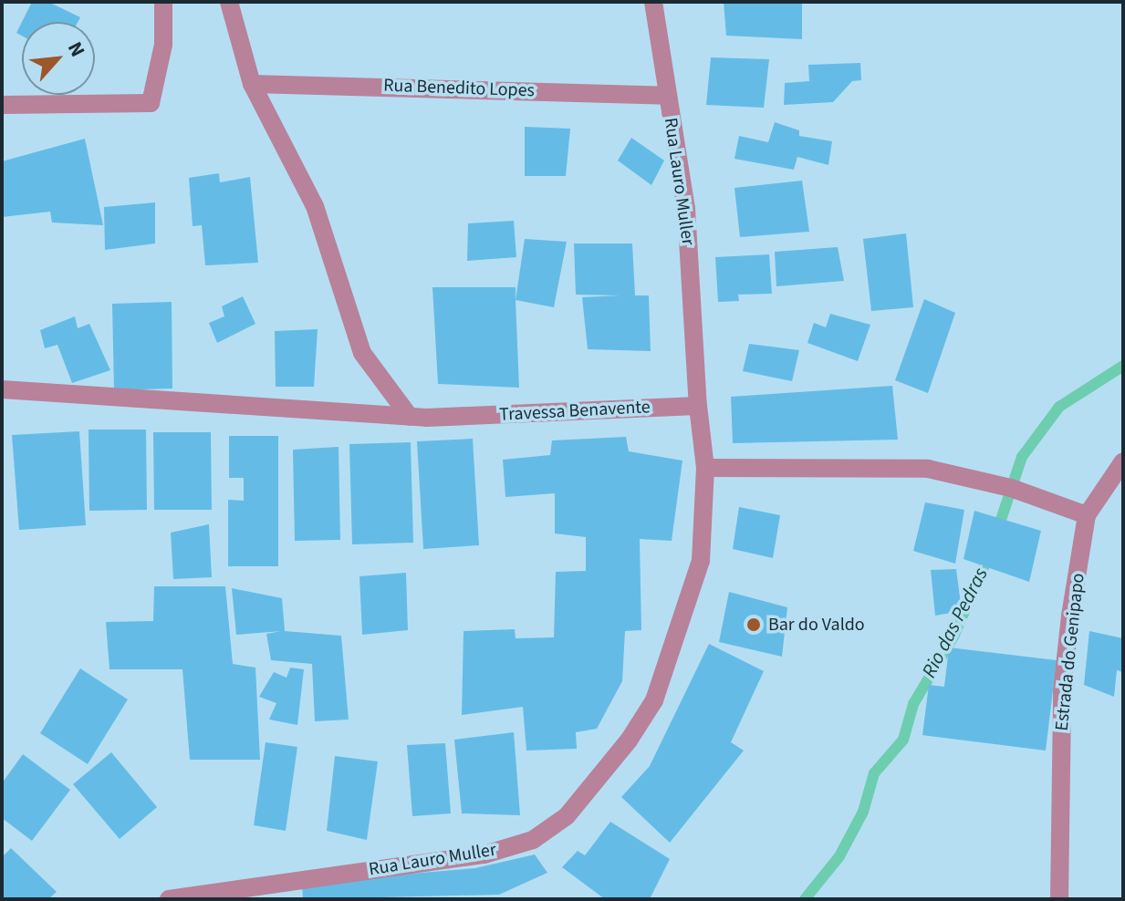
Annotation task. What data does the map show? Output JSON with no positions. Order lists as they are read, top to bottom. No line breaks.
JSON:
{"streets":{"street":["Rua Benedito Lopes","Rua Lauro Muller","Travessa Benavente","Estrada do Genipapo"]},"crossings":[["Rua Benedito Lopes","Rua Lauro Muller"],["Rua Lauro Muller","Travessa Benavente"]],"water":["Rio das Pedras"],"places":["Bar do Valdo"],"north":"top right"}
